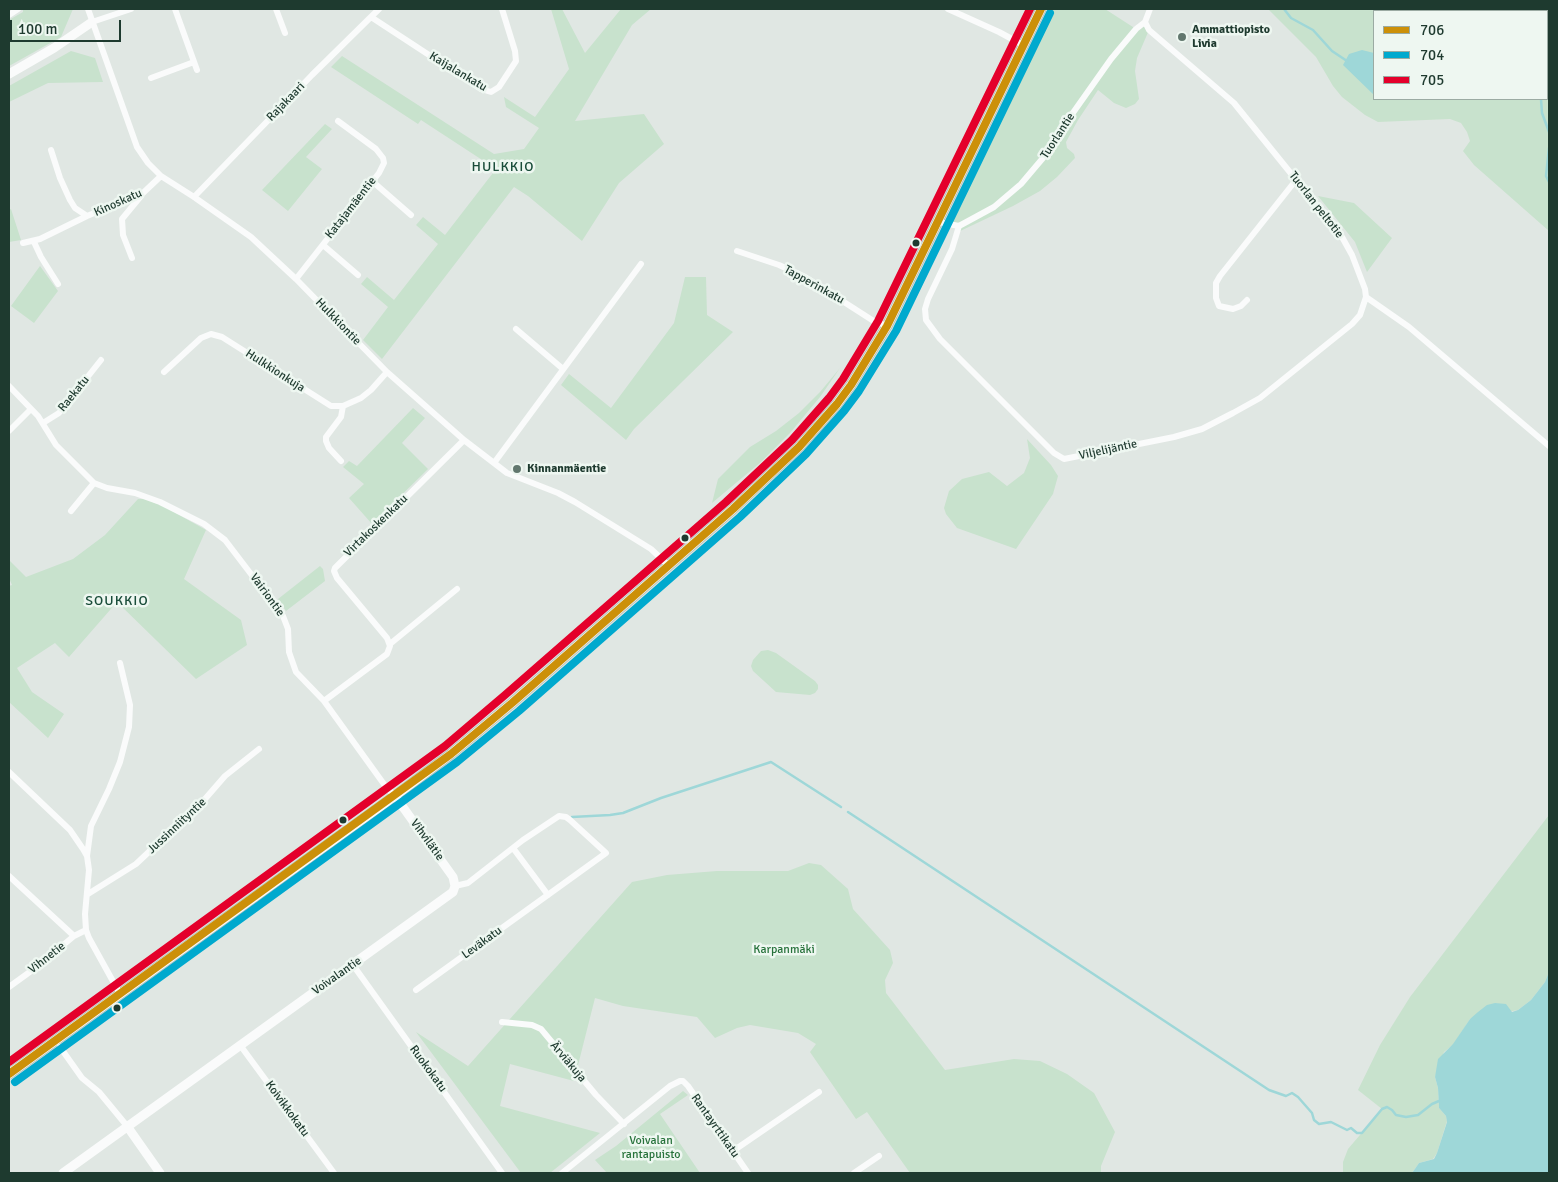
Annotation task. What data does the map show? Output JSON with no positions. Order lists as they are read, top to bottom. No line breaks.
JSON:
{"streets":{"main road":["Vihvilätie","Voivalantie"],"street":["Kaijalankatu","Rajakaari","Tuorlantie","Kinoskatu","Tuorlan peltotie","Katajamäentie","Tapperinkatu","Hulkkiontie","Hulkkionkuja","Raekatu","Viljelijäntie","Virtakoskenkatu","Vairiontie","Jussinniityntie","Leväkatu","Vihnetie","Ärviäkuja","Ruokokatu","Koivikkokatu","Rantayrttikatu"]},"crossings":[["Kaijalankatu","Rajakaari"],["Rajakaari","Hulkkiontie"],["Tuorlantie","Tuorlan peltotie"],["Tuorlantie","Viljelijäntie"],["Kinoskatu","Hulkkiontie"],["Tuorlan peltotie","Viljelijäntie"],["Katajamäentie","Hulkkiontie"],["Hulkkiontie","Virtakoskenkatu"],["Vairiontie","Vihvilätie"],["Vihvilätie","Voivalantie"],["Leväkatu","Voivalantie"],["Voivalantie","Ruokokatu"],["Voivalantie","Koivikkokatu"],["Ärviäkuja","Rantayrttikatu"]],"districts":["HULKKIO","SOUKKIO"],"parks":["Karpanmäki","Voivalan rantapuisto"],"places":["Ammattiopisto Livia","Kinnanmäentie"],"lines":["transit line 706","transit line 705","transit line 704"],"legend":["706","704","705"],"scale_bar":"100 m"}
